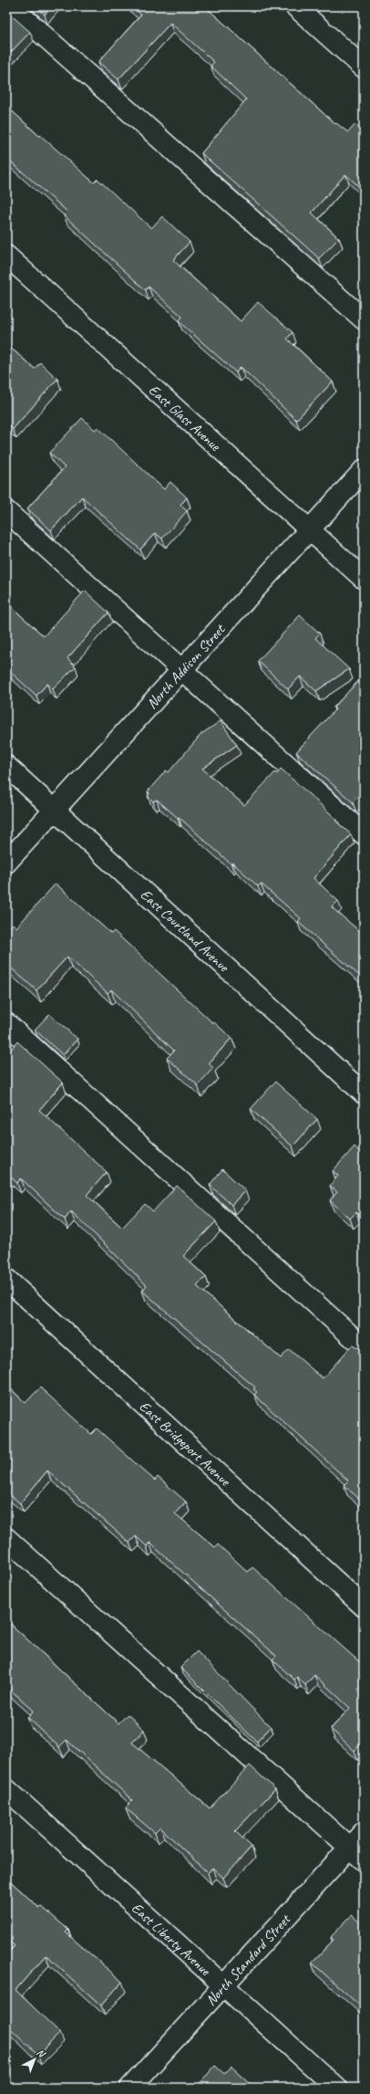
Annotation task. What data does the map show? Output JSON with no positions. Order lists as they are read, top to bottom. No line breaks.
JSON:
{"streets":{"street":["East Glass Avenue","North Addison Street","East Courtland Avenue","East Bridgeport Avenue","East Liberty Avenue","North Standard Street"]},"crossings":[["East Glass Avenue","North Addison Street"],["North Addison Street","East Courtland Avenue"],["East Liberty Avenue","North Standard Street"]],"north":"top right"}
